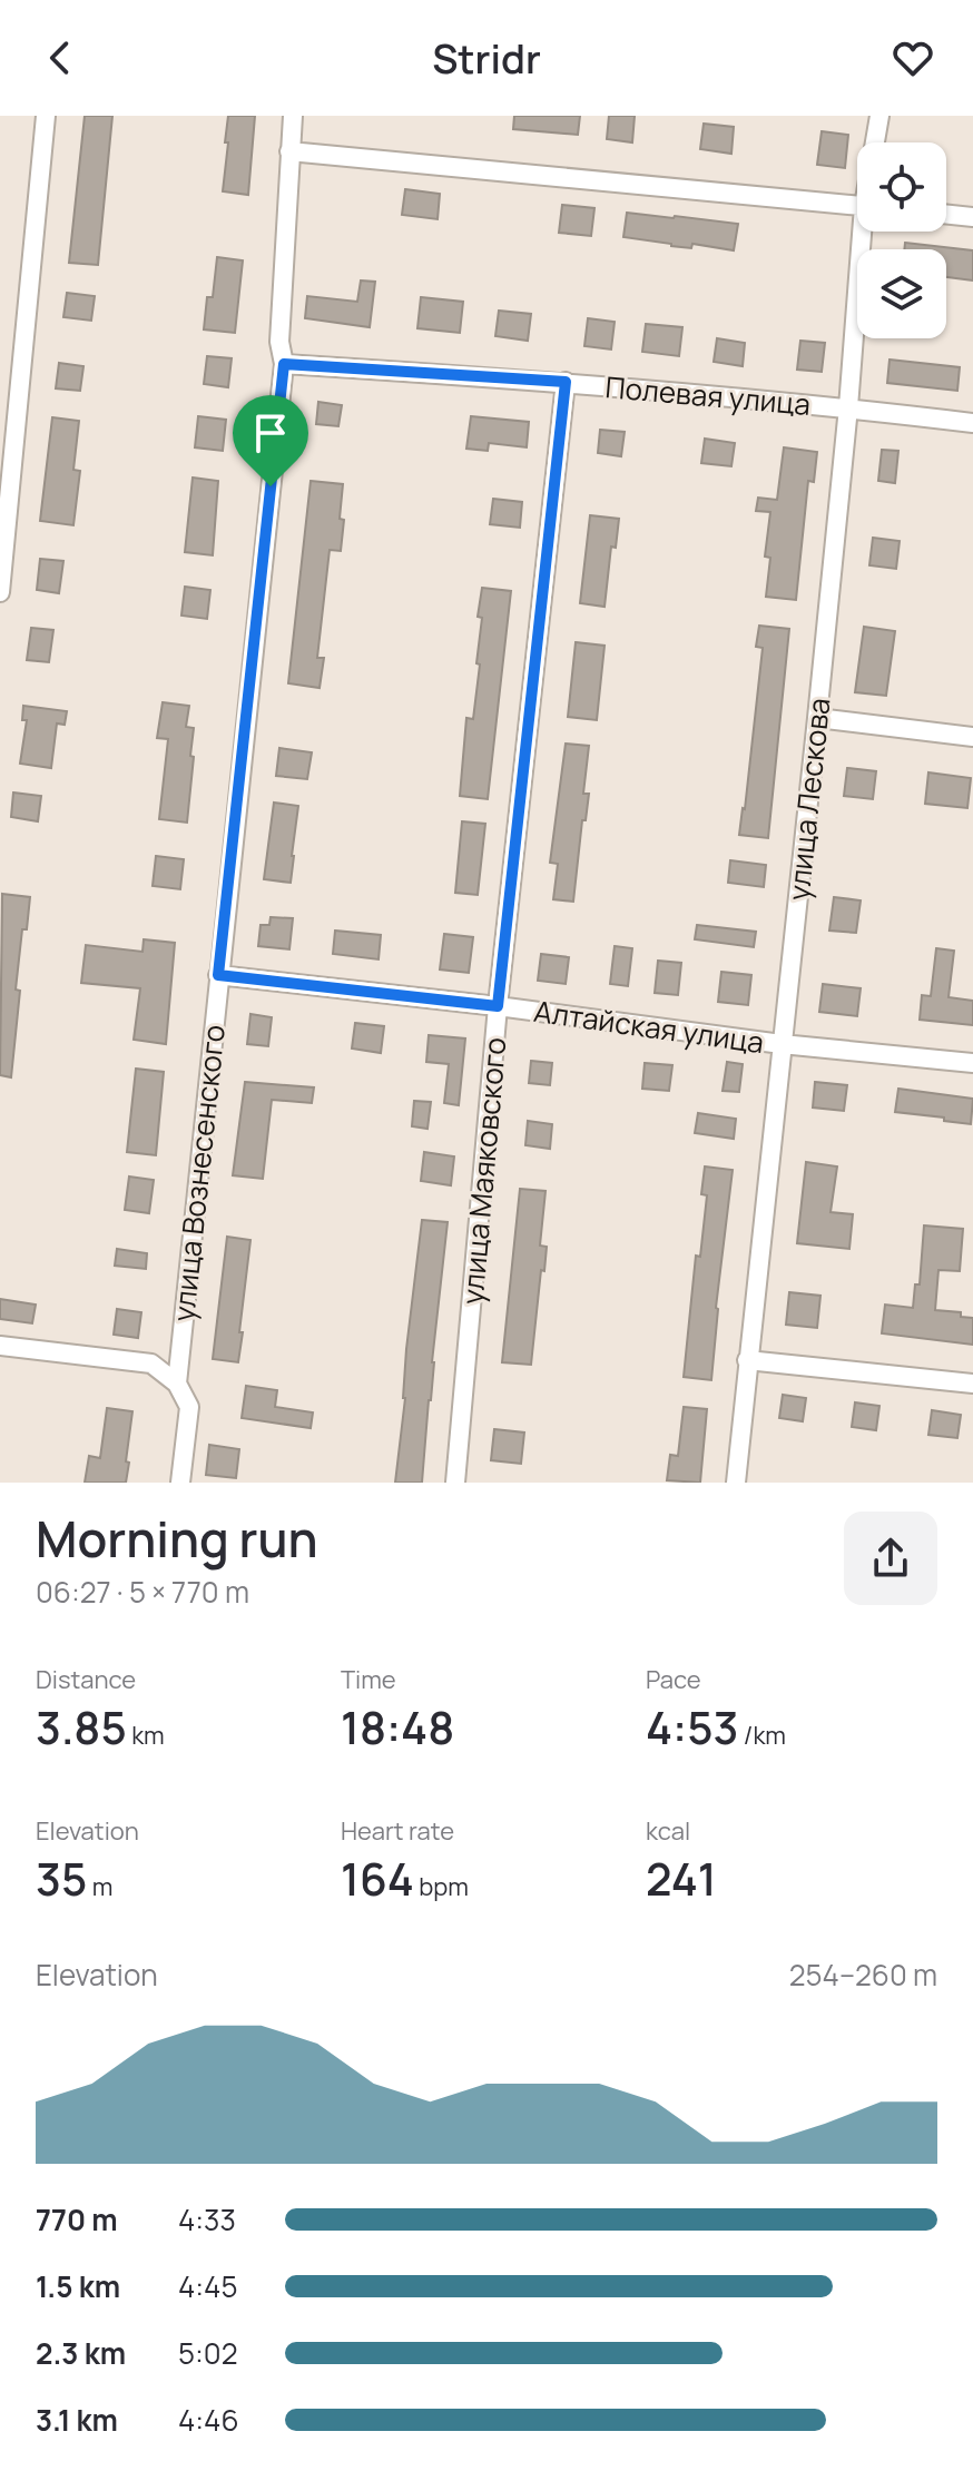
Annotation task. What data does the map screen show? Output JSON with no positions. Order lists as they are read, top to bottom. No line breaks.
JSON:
{"streets":{"street":["Полевая улица","улица Лескова","Алтайская улица","улица Маяковского","улица Вознесенского"]},"crossings":[["Полевая улица","улица Лескова"],["Полевая улица","улица Маяковского"],["Полевая улица","улица Вознесенского"],["улица Лескова","Алтайская улица"],["Алтайская улица","улица Маяковского"],["Алтайская улица","улица Вознесенского"]],"page":{"header":"Stridr","heading":["Morning run","06:27 · 5 × 770 m"],"stats":[["Distance","3.85 km"],["Time","18:48"],["Pace","4:53 /km"],["Elevation","35 m"],["Heart rate","164 bpm"],["kcal","241"]],"chart":["Elevation","254–260 m"],"list":[{"name":"770 m","note":"4:33"},{"name":"1.5 km","note":"4:45"},{"name":"2.3 km","note":"5:02"},{"name":"3.1 km","note":"4:46"}]}}
